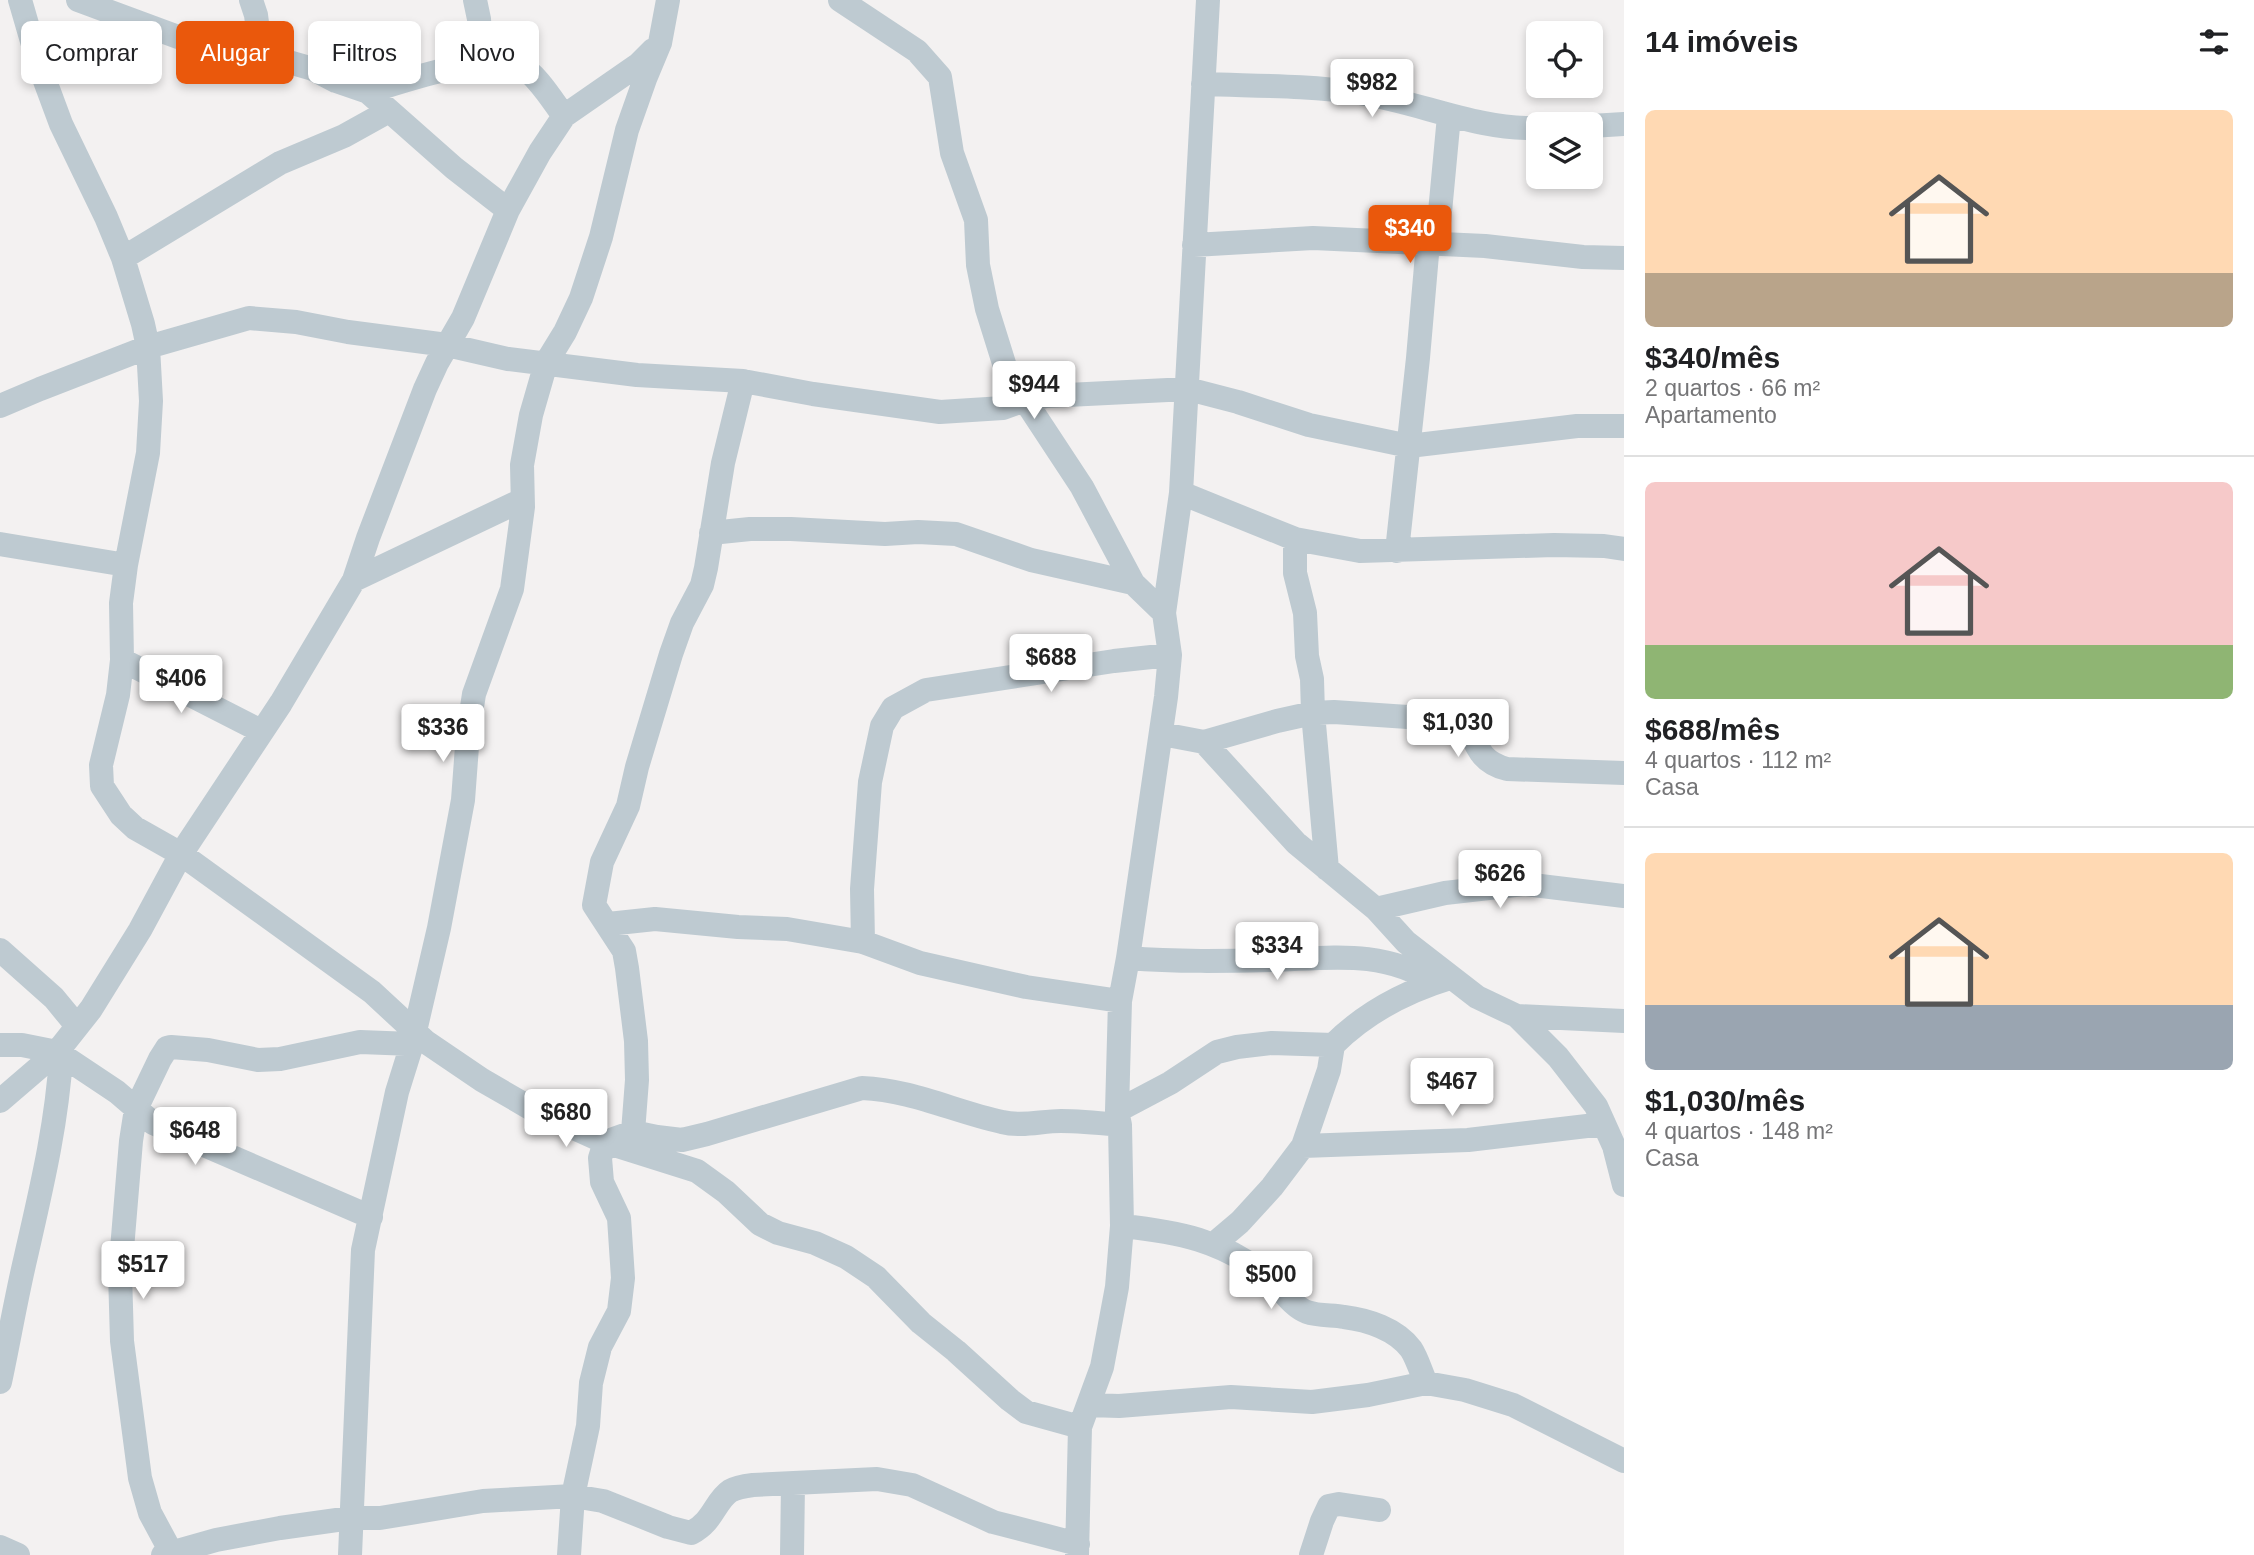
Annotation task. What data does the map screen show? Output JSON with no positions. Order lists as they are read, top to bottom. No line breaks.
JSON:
{"page":{"heading":"14 imóveis","chip":["Comprar","Alugar","Filtros","Novo"],"price":["$982","$340","$944","$688","$406","$1,030","$336","$626","$334","$467","$680","$648","$517","$500"],"list":[{"name":"$340/mês","note":"2 quartos · 66 m² · Apartamento"},{"name":"$688/mês","note":"4 quartos · 112 m² · Casa"},{"name":"$1,030/mês","note":"4 quartos · 148 m² · Casa"}]}}
